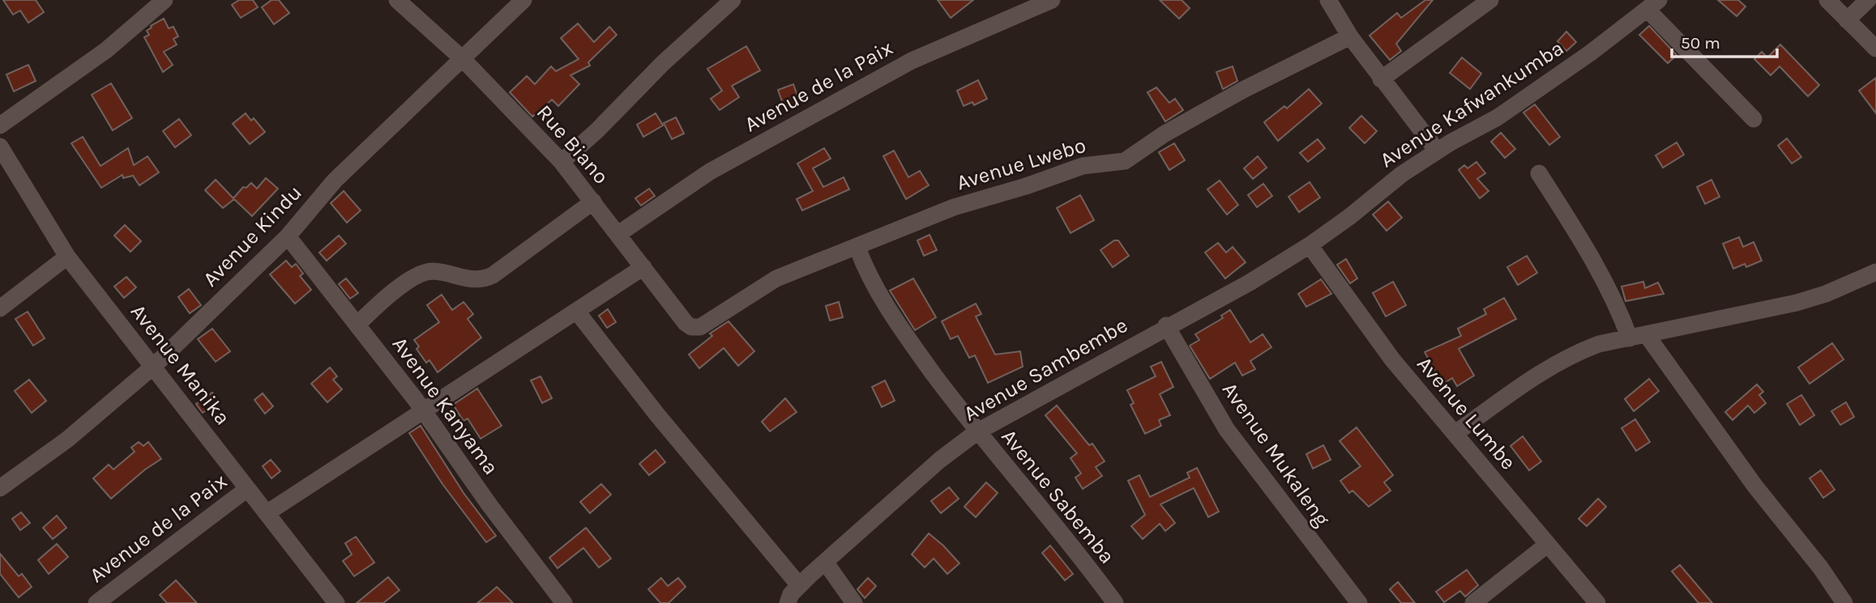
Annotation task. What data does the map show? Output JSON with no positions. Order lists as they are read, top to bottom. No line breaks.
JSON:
{"streets":{"street":["Avenue de la Paix","Avenue Kafwankumba","Rue Biano","Avenue Lwebo","Avenue Kindu","Avenue Manika","Avenue Sambembe","Avenue Kanyama","Avenue Lumbe","Avenue Mukaleng","Avenue Sabemba"]},"crossings":[["Avenue de la Paix","Rue Biano"],["Avenue de la Paix","Avenue Manika"],["Avenue Kafwankumba","Avenue Sambembe"],["Avenue Kafwankumba","Avenue Lumbe"],["Rue Biano","Avenue Lwebo"],["Rue Biano","Avenue Kindu"],["Avenue Lwebo","Avenue Sabemba"],["Avenue Kindu","Avenue Manika"],["Avenue Kindu","Avenue Kanyama"],["Avenue Sambembe","Avenue Lumbe"],["Avenue Sambembe","Avenue Mukaleng"],["Avenue Sambembe","Avenue Sabemba"]],"scale_bar":"50 m"}
